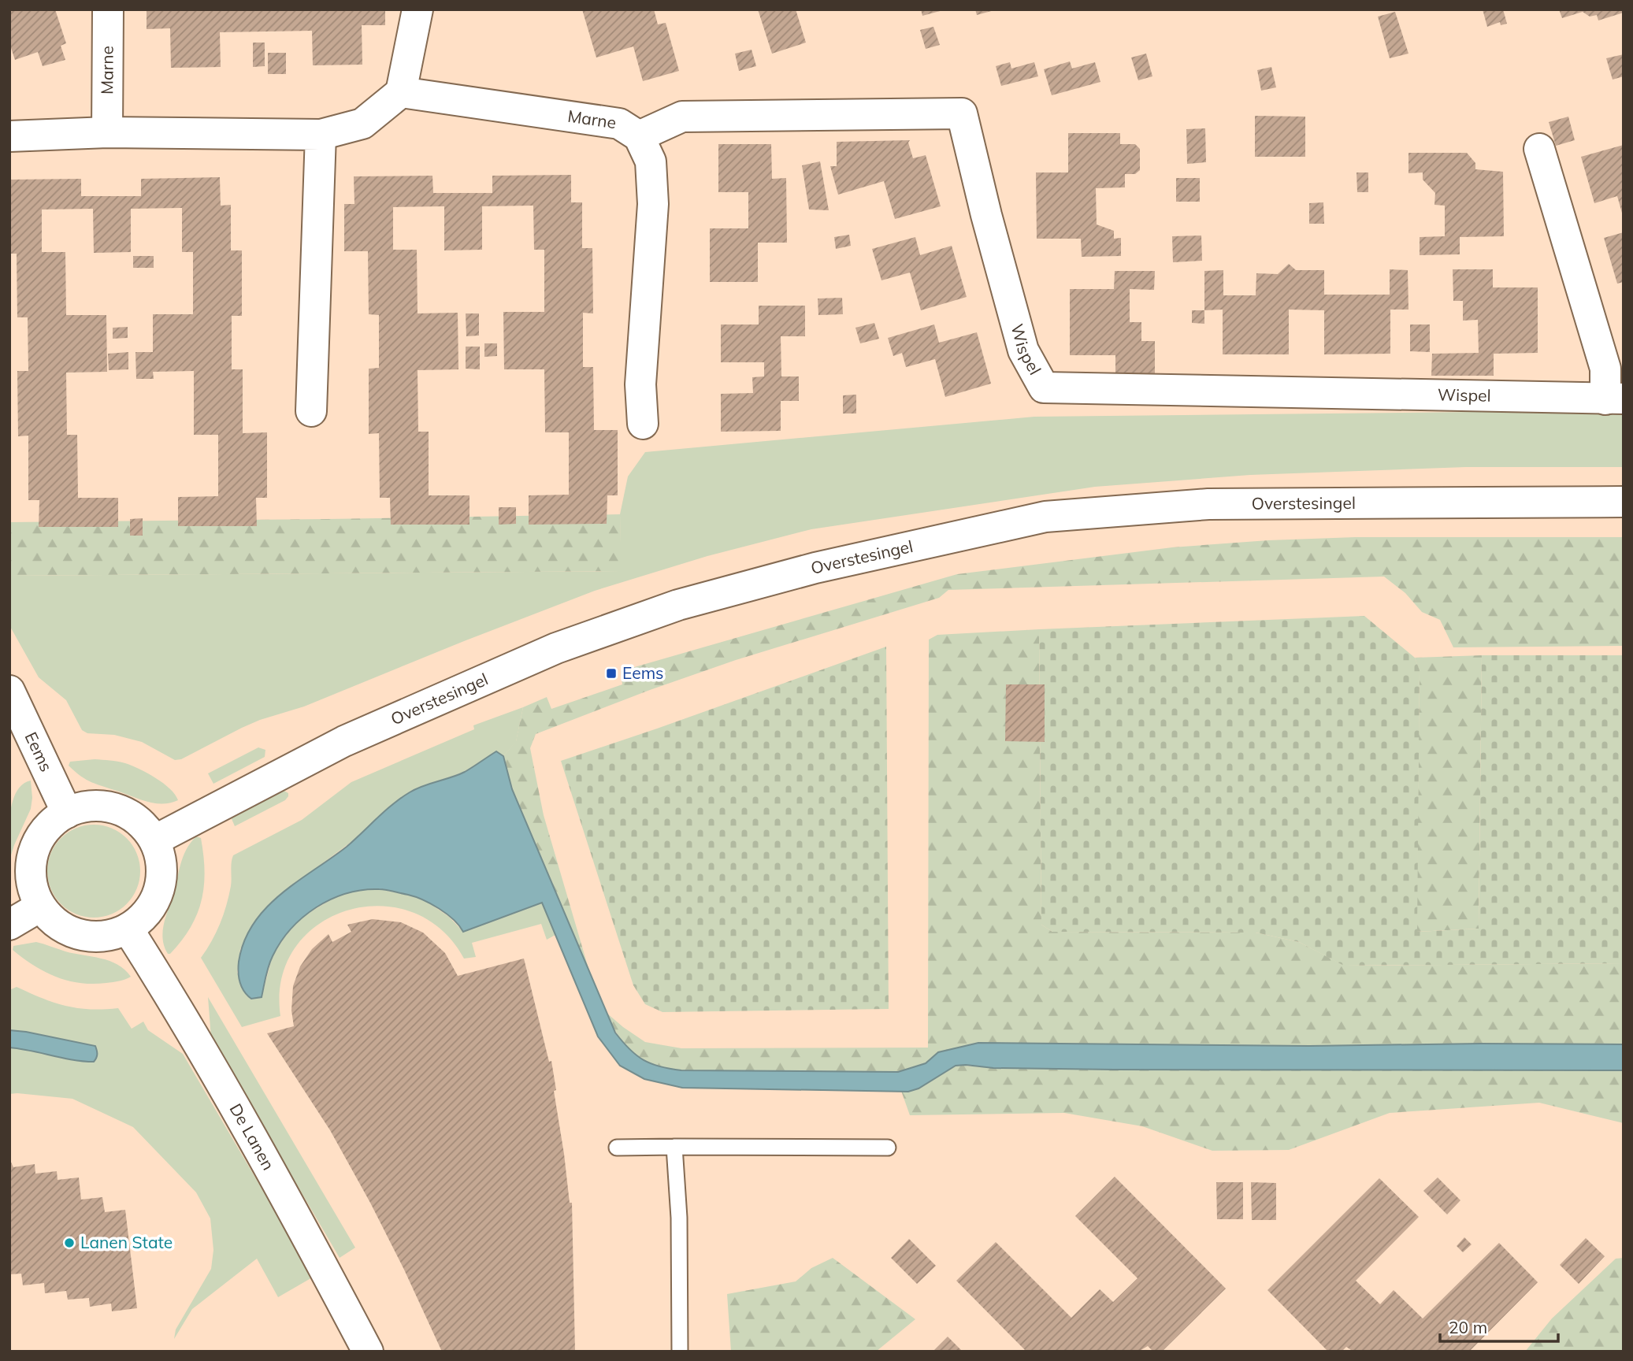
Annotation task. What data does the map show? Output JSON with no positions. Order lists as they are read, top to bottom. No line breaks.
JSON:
{"streets":{"street":["Marne","Wispel","Overstesingel","Eems","De Lanen"]},"crossings":[["Marne","Wispel"],["Overstesingel","Eems"],["Overstesingel","De Lanen"],["Eems","De Lanen"]],"places":{"transit":["Eems"],"other":["Lanen State"]},"scale_bar":"20 m"}
